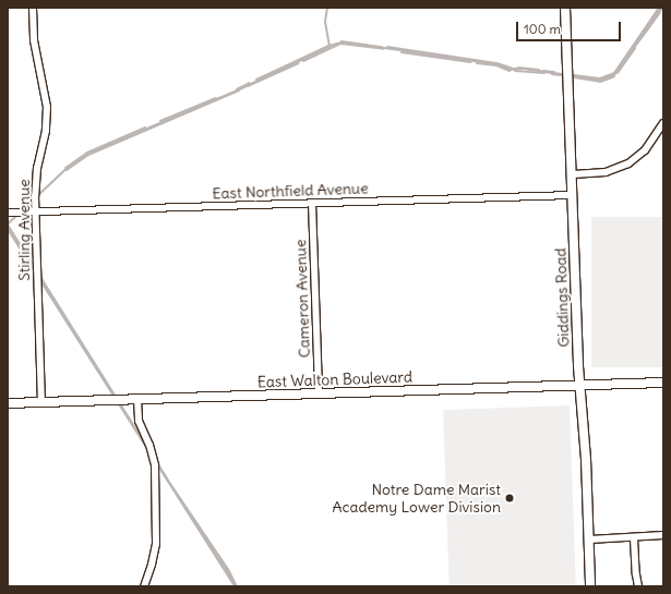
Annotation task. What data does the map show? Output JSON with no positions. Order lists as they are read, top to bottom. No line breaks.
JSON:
{"streets":{"main road":["Giddings Road","East Walton Boulevard"],"street":["East Northfield Avenue","Stirling Avenue","Cameron Avenue"]},"crossings":[["East Northfield Avenue","Stirling Avenue"],["East Northfield Avenue","Giddings Road"],["East Northfield Avenue","Cameron Avenue"],["Stirling Avenue","East Walton Boulevard"],["Giddings Road","East Walton Boulevard"],["Cameron Avenue","East Walton Boulevard"]],"places":["Notre Dame Marist Academy Lower Division"],"scale_bar":"100 m"}
